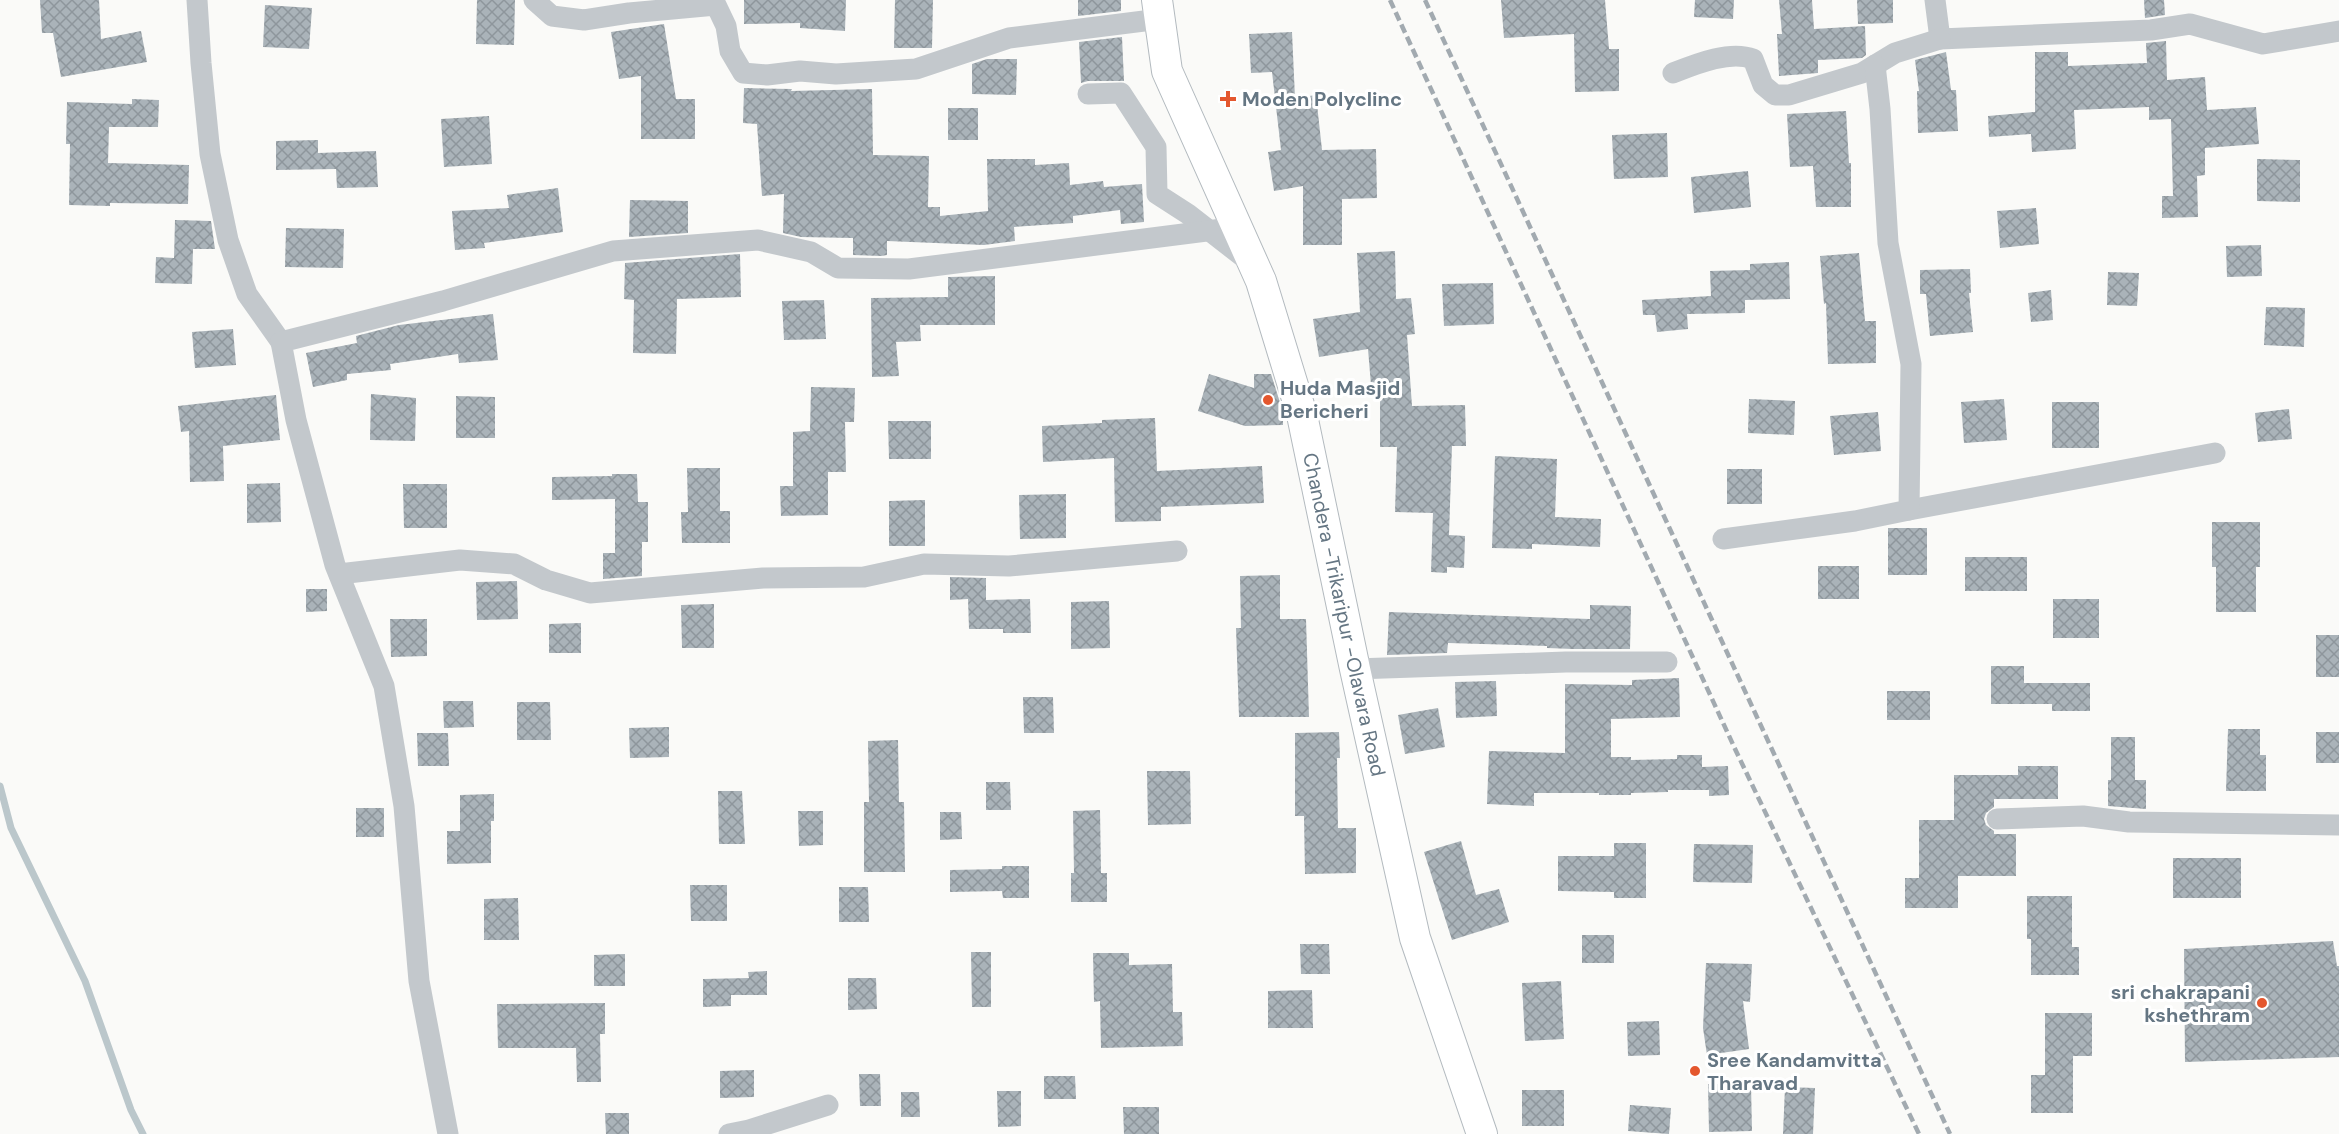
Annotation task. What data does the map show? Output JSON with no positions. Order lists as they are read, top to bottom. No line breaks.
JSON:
{"streets":{"main road":["Chandera -Trikaripur -Olavara Road"]},"places":{"health":["Moden Polyclinc"],"other":["Huda Masjid Bericheri","sri chakrapani kshethram","Sree Kandamvitta Tharavad"]}}
